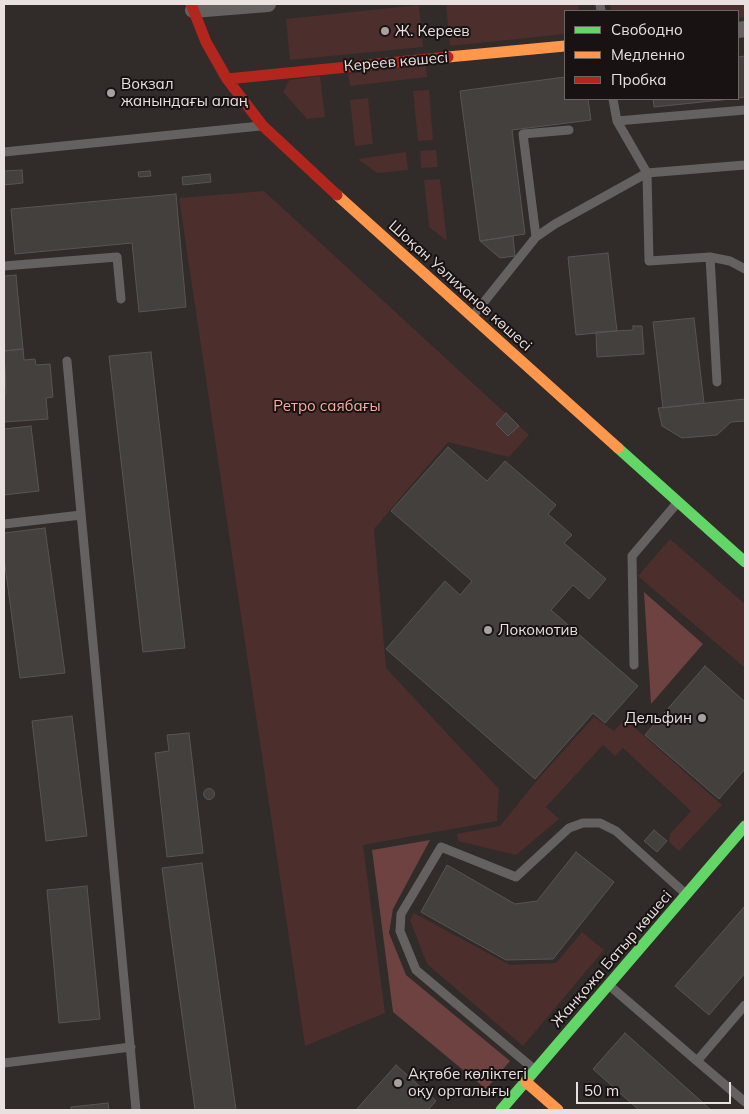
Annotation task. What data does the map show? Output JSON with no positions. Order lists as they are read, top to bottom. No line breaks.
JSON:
{"streets":{"street":["Кереев көшесі","Шоқан Уәлиханов көшесі","Жанқожа Батыр көшесі"]},"crossings":[["Кереев көшесі","Шоқан Уәлиханов көшесі"]],"parks":["Ретро саябағы"],"places":["Ж. Кереев","Вокзал жанындағы алаң","Локомотив","Дельфин","Ақтөбе көліктегі оқу орталығы"],"legend":["Свободно","Медленно","Пробка"],"scale_bar":"50 m"}
